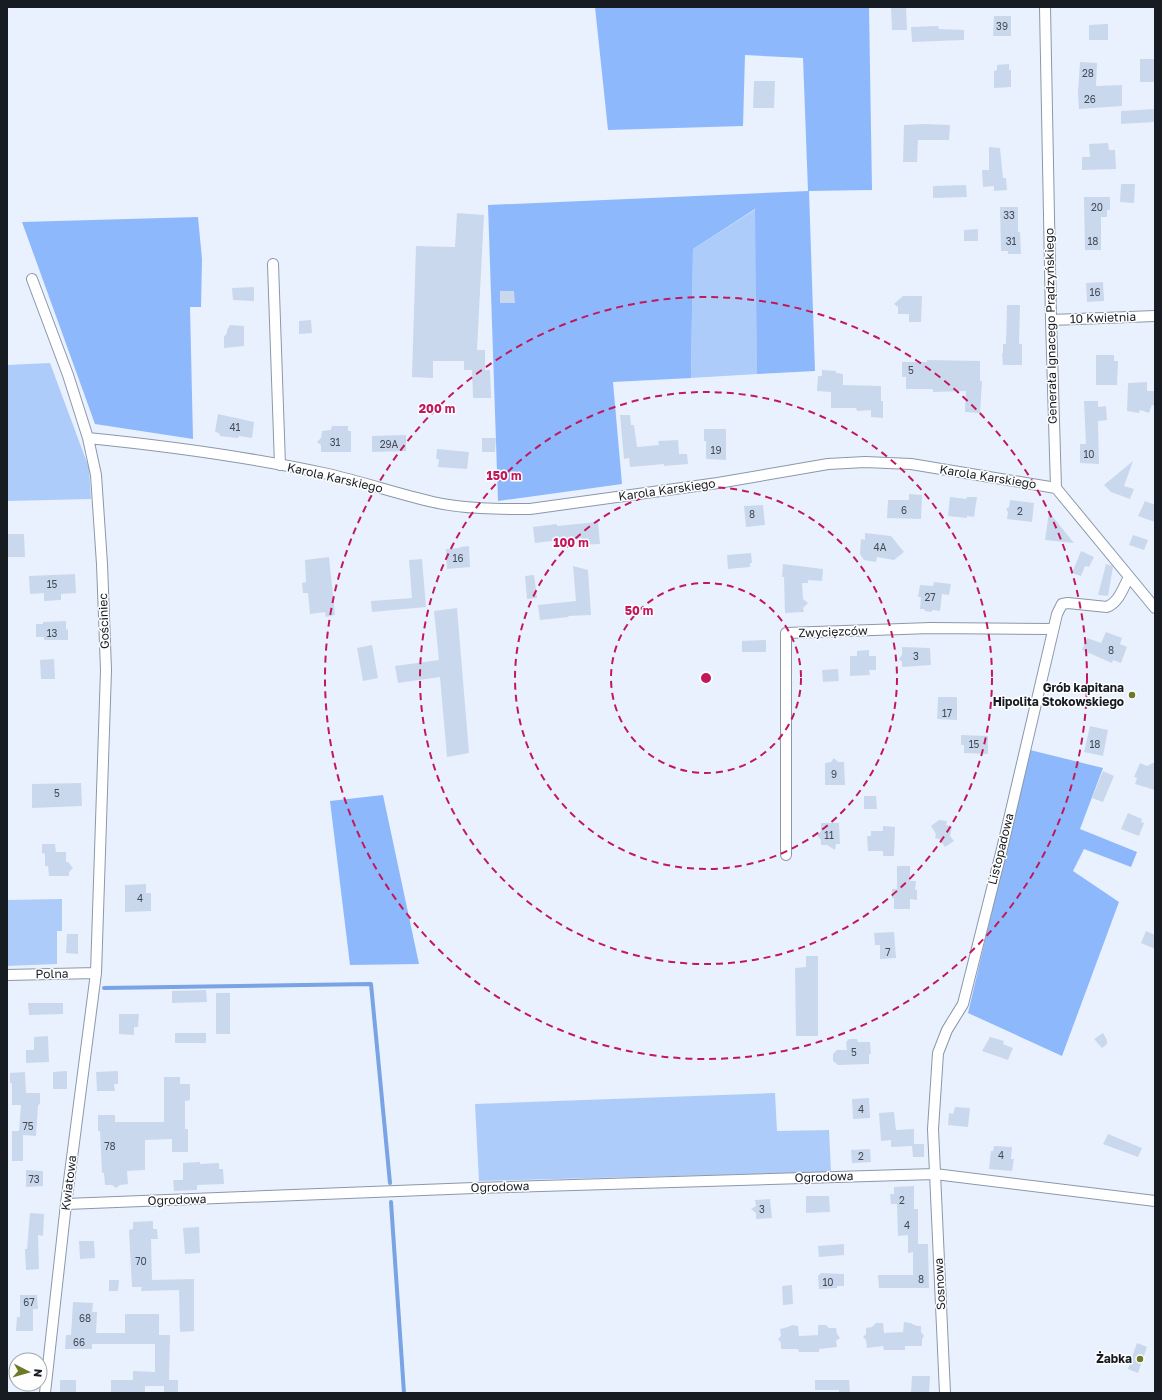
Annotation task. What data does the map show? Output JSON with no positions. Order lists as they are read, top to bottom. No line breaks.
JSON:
{"streets":{"street":["10 Kwietnia","Generała Ignacego Prądzyńskiego","Karola Karskiego","Gościniec","Zwycięzców","Listopadowa","Polna","Ogrodowa","Kwiatowa","Sosnowa"]},"crossings":[["10 Kwietnia","Generała Ignacego Prądzyńskiego"],["Generała Ignacego Prądzyńskiego","Karola Karskiego"],["Karola Karskiego","Gościniec"],["Gościniec","Polna"],["Gościniec","Kwiatowa"],["Zwycięzców","Listopadowa"],["Listopadowa","Ogrodowa"],["Listopadowa","Sosnowa"],["Polna","Kwiatowa"],["Ogrodowa","Kwiatowa"],["Ogrodowa","Sosnowa"]],"places":["Grób kapitana Hipolita Stokowskiego","Żabka"],"house_numbers":["39","28","26","20","33","31","18","16","5","41","31","29A","19","10","6","2","8","4A","16","15","27","13","8","3","17","15","18","9","5","11","4","7","5","4","75","78","4","2","73","2","3","4","70","8","10","67","68","66"],"north":"right","rings":["200 m","150 m","100 m","50 m"]}
